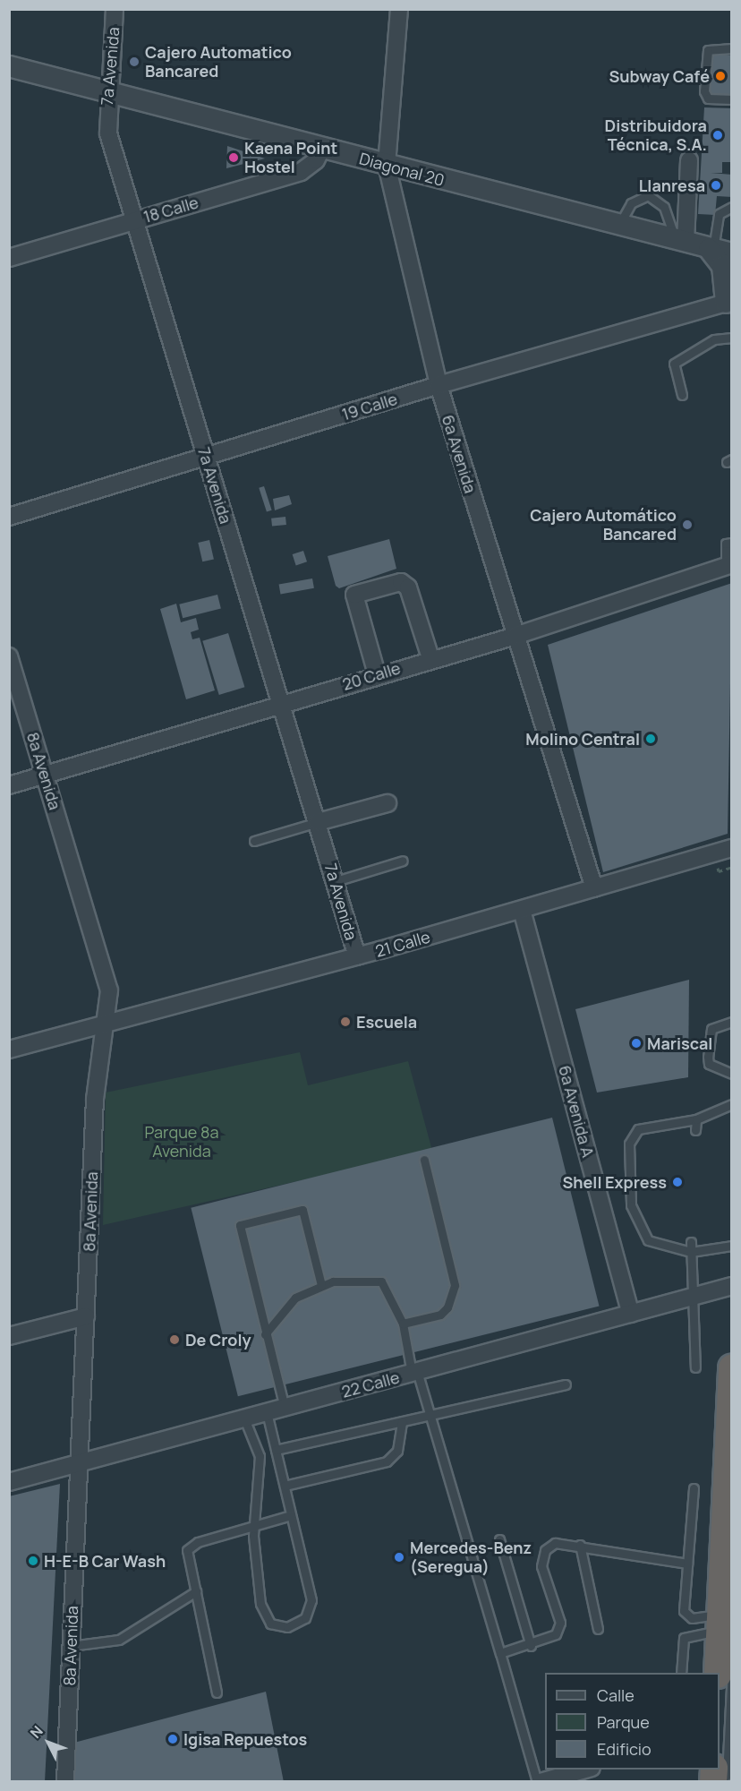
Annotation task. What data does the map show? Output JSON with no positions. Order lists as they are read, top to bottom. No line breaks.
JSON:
{"streets":{"street":["7a Avenida","Diagonal 20","18 Calle","19 Calle","6a Avenida","20 Calle","8a Avenida","21 Calle","6a Avenida A","22 Calle"]},"crossings":[["7a Avenida","Diagonal 20"],["7a Avenida","18 Calle"],["7a Avenida","19 Calle"],["7a Avenida","20 Calle"],["7a Avenida","21 Calle"],["Diagonal 20","18 Calle"],["Diagonal 20","6a Avenida"],["19 Calle","6a Avenida"],["6a Avenida","20 Calle"],["6a Avenida","21 Calle"],["20 Calle","8a Avenida"],["8a Avenida","21 Calle"],["8a Avenida","22 Calle"],["21 Calle","6a Avenida A"],["6a Avenida A","22 Calle"]],"parks":["Parque 8a Avenida"],"places":["Cajero Automatico Bancared","Subway Café","Distribuidora Técnica, S.A.","Kaena Point Hostel","Llanresa","Cajero Automático Bancared","Molino Central","Escuela","Mariscal","Shell Express","De Croly","Mercedes-Benz (Seregua)","H-E-B Car Wash","Igisa Repuestos"],"legend":["Calle","Parque","Edificio"],"north":"top left"}
